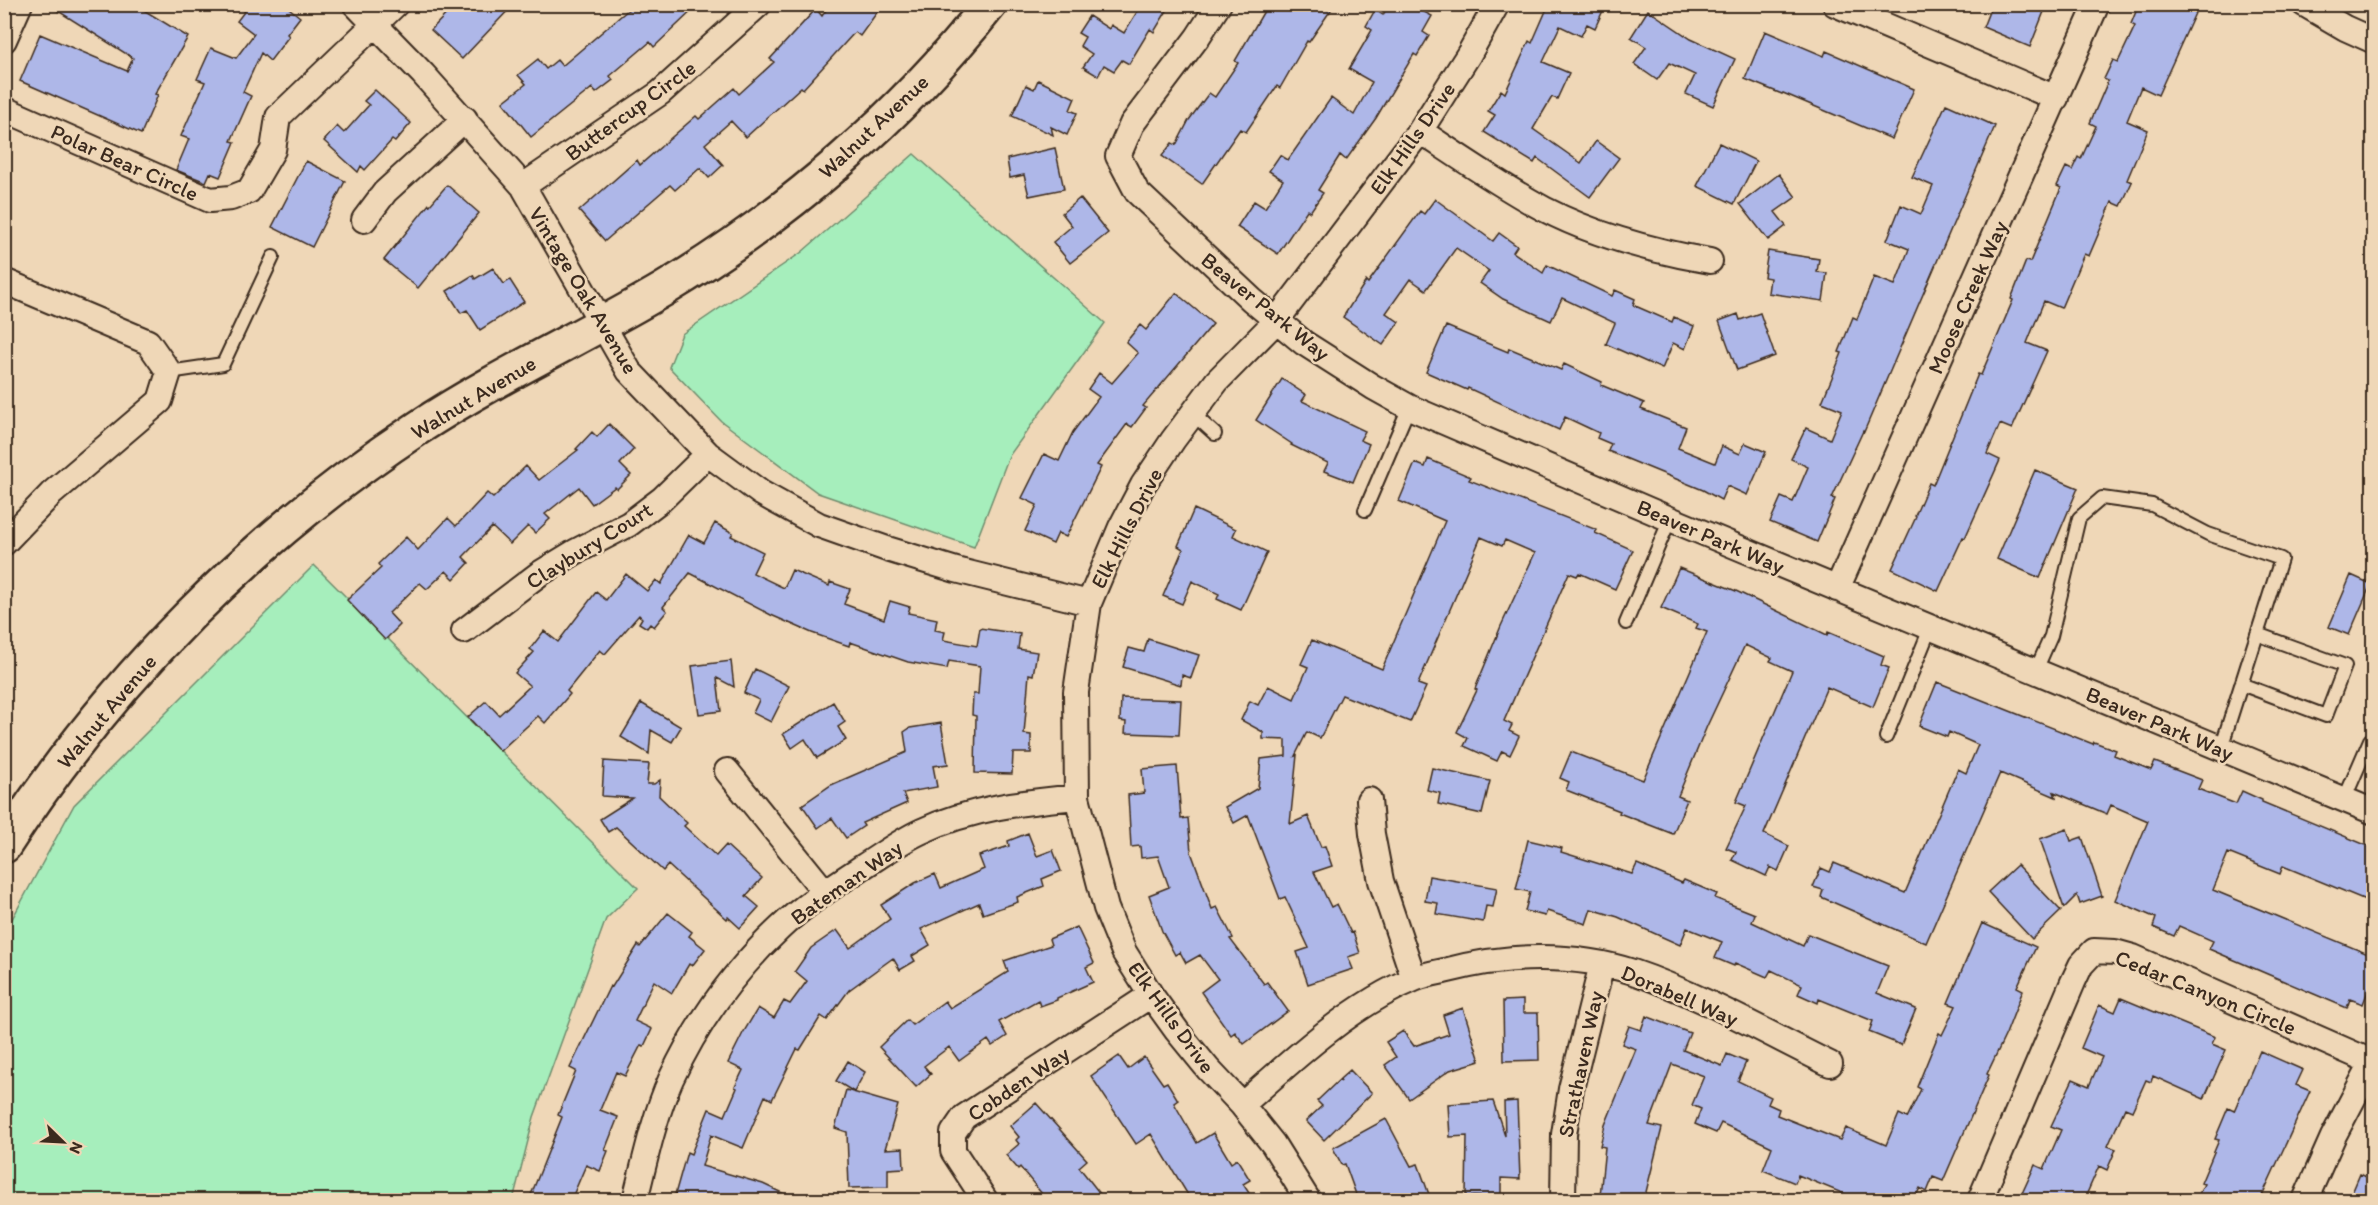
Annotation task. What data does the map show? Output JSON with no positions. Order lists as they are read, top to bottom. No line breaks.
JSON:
{"streets":{"street":["Buttercup Circle","Walnut Avenue","Elk Hills Drive","Polar Bear Circle","Vintage Oak Avenue","Moose Creek Way","Beaver Park Way","Claybury Court","Bateman Way","Cedar Canyon Circle","Dorabell Way","Strathaven Way","Cobden Way"]},"crossings":[["Buttercup Circle","Vintage Oak Avenue"],["Walnut Avenue","Vintage Oak Avenue"],["Elk Hills Drive","Vintage Oak Avenue"],["Elk Hills Drive","Beaver Park Way"],["Elk Hills Drive","Bateman Way"],["Elk Hills Drive","Dorabell Way"],["Elk Hills Drive","Cobden Way"],["Polar Bear Circle","Vintage Oak Avenue"],["Vintage Oak Avenue","Claybury Court"],["Moose Creek Way","Beaver Park Way"],["Dorabell Way","Strathaven Way"]],"north":"bottom right"}
